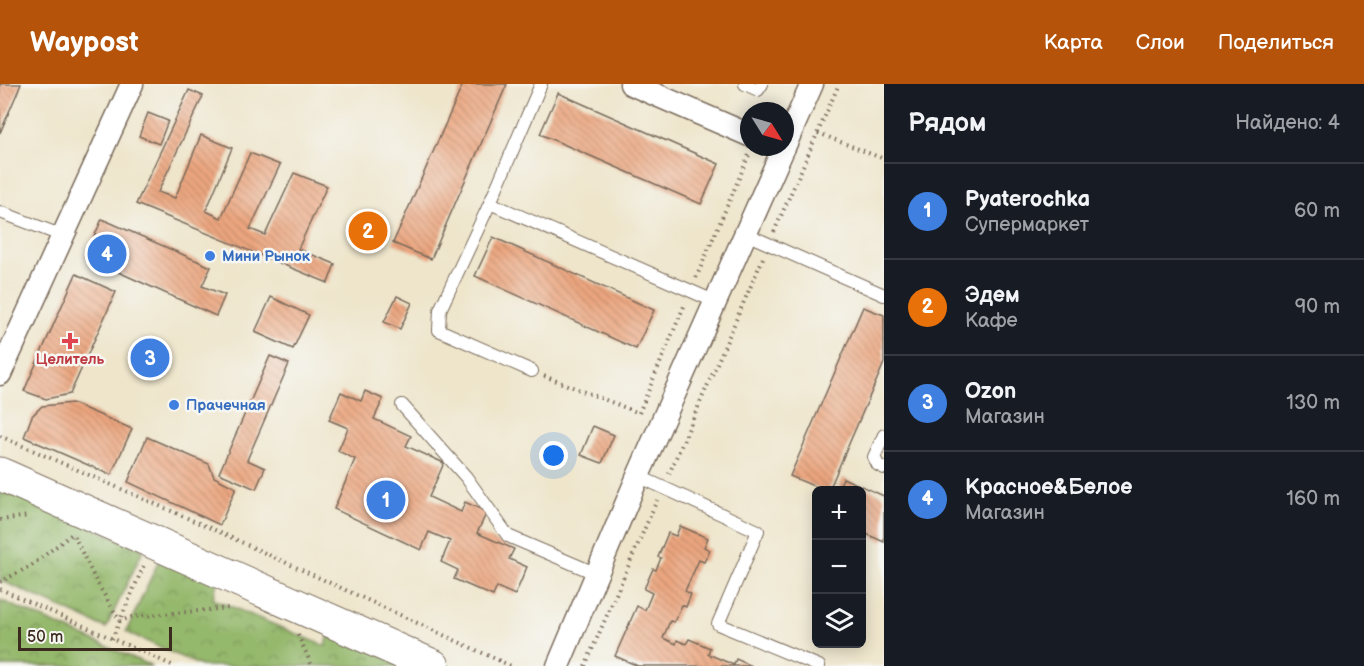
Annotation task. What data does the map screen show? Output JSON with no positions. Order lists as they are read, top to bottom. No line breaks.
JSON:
{"places":{"other":["Мини Рынок","Прачечная"],"health":["Целитель"]},"scale_bar":"50 m","north":"bottom right","page":{"header":"Waypost","nav":["Карта","Слои","Поделиться"],"heading":["Рядом","Найдено: 4"],"list":[{"mark":"1","name":"Pyaterochka","note":"Супермаркет","value":"60 m"},{"mark":"2","name":"Эдем","note":"Кафе","value":"90 m"},{"mark":"3","name":"Ozon","note":"Магазин","value":"130 m"},{"mark":"4","name":"Красное&Белое","note":"Магазин","value":"160 m"}],"pins":["2","4","3","1"],"map_buttons":["+","−"],"scale":"50 m"}}
